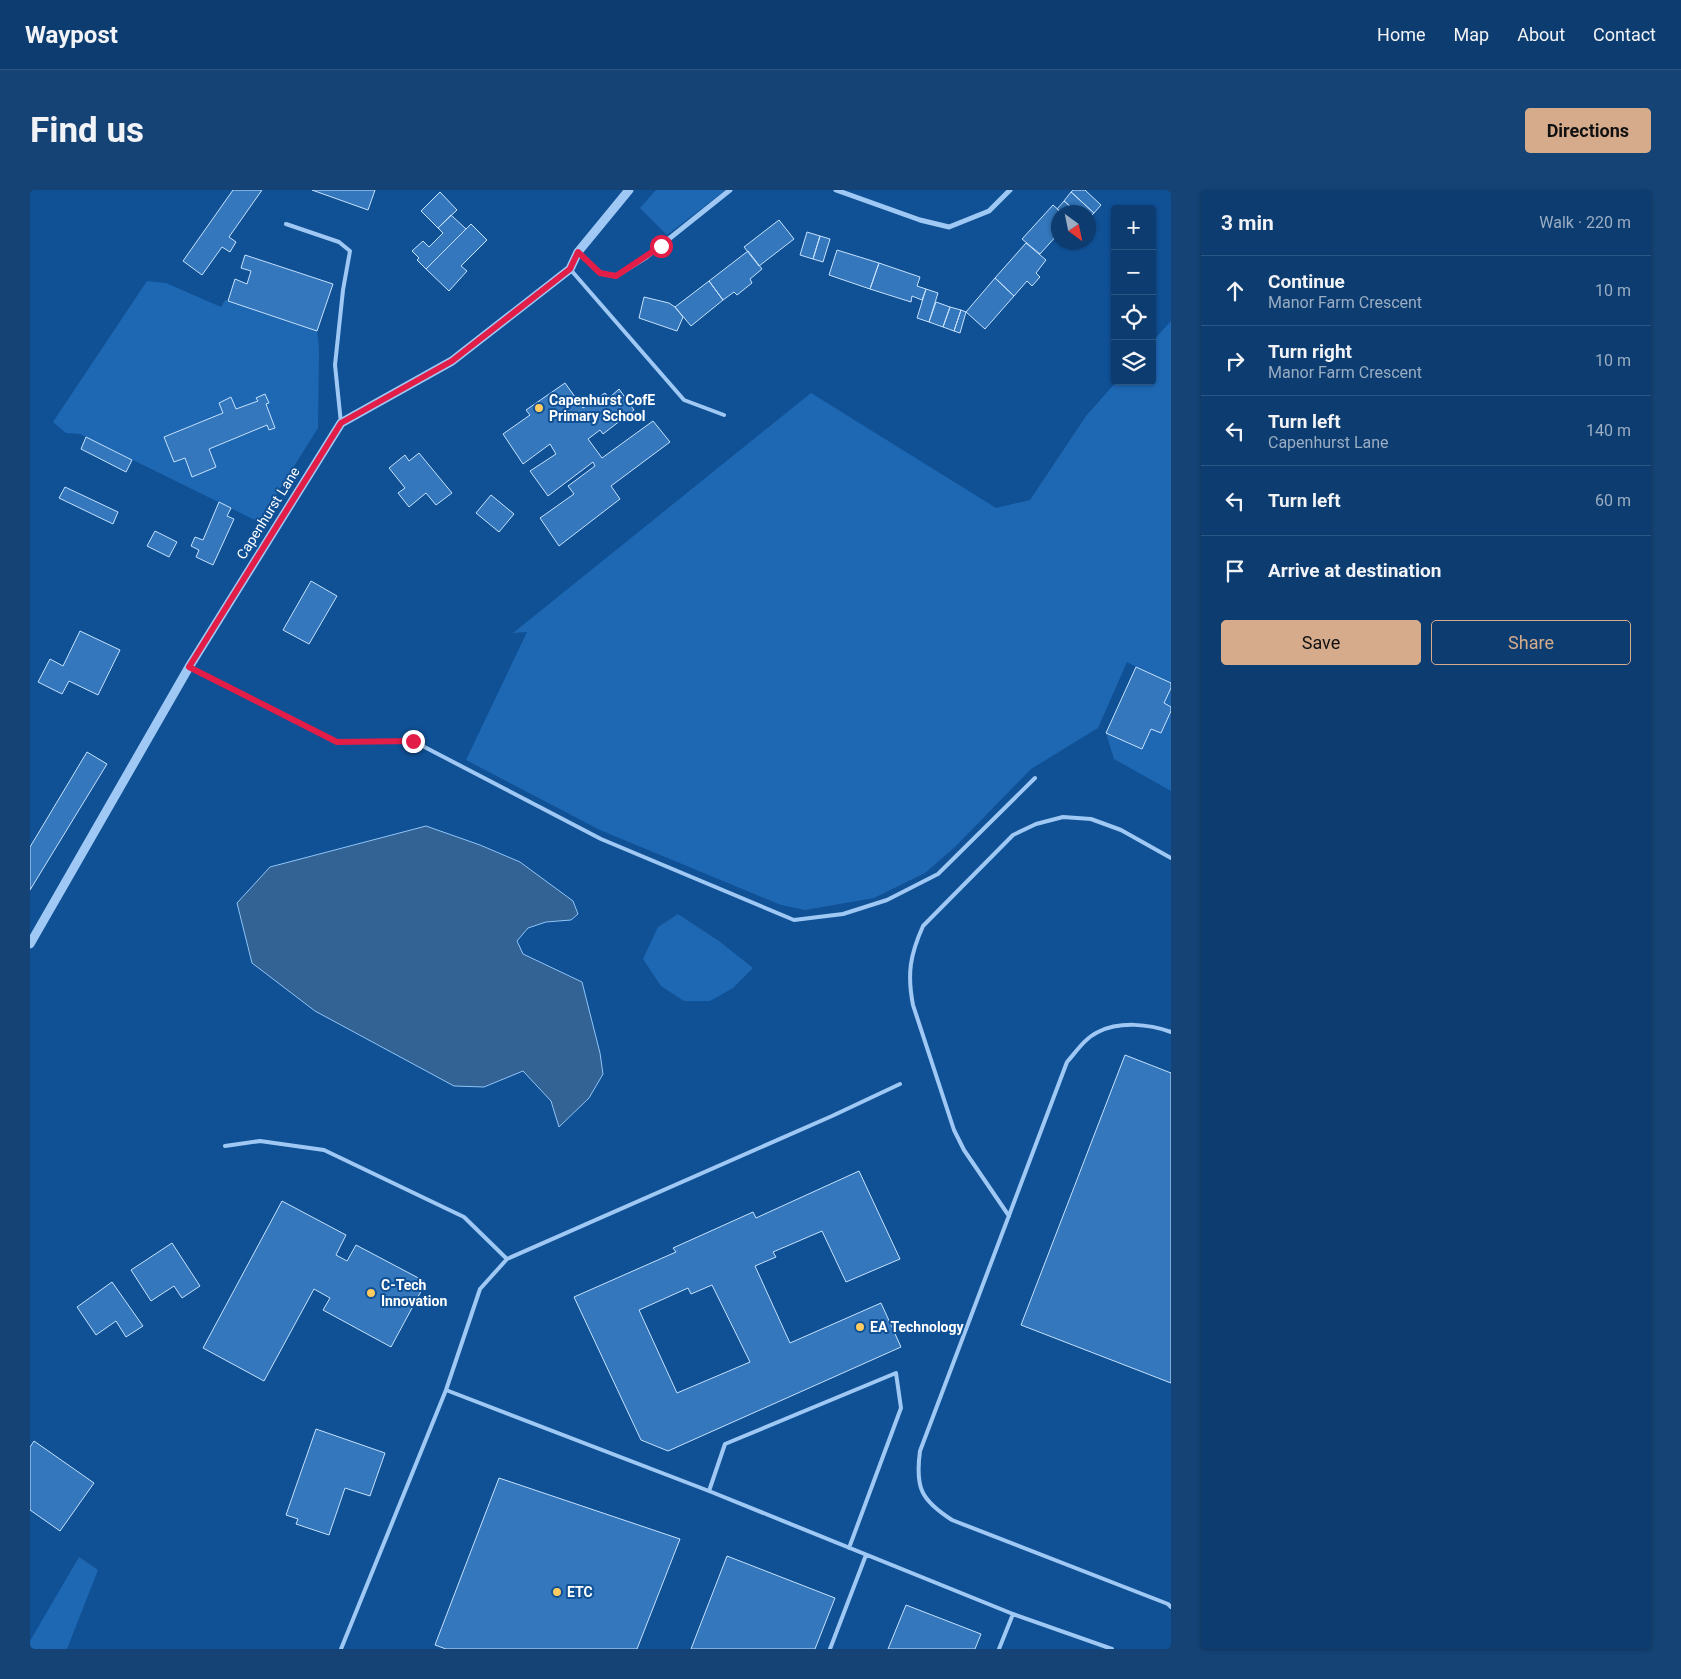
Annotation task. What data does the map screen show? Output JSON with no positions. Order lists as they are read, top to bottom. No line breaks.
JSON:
{"streets":{"street":["Capenhurst Lane"]},"places":["Capenhurst CofE Primary School","C-Tech Innovation","EA Technology","ETC"],"north":"bottom right","page":{"header":"Waypost","nav":["Home","Map","About","Contact"],"buttons":["Directions",["Save","Share"]],"title":"Find us","heading":["3 min","Walk · 220 m"],"map_buttons":["+","−"],"list":[["Continue","Manor Farm Crescent","10 m"],["Turn right","Manor Farm Crescent","10 m"],["Turn left","Capenhurst Lane","140 m"],["Turn left","60 m"],"Arrive at destination"]}}
